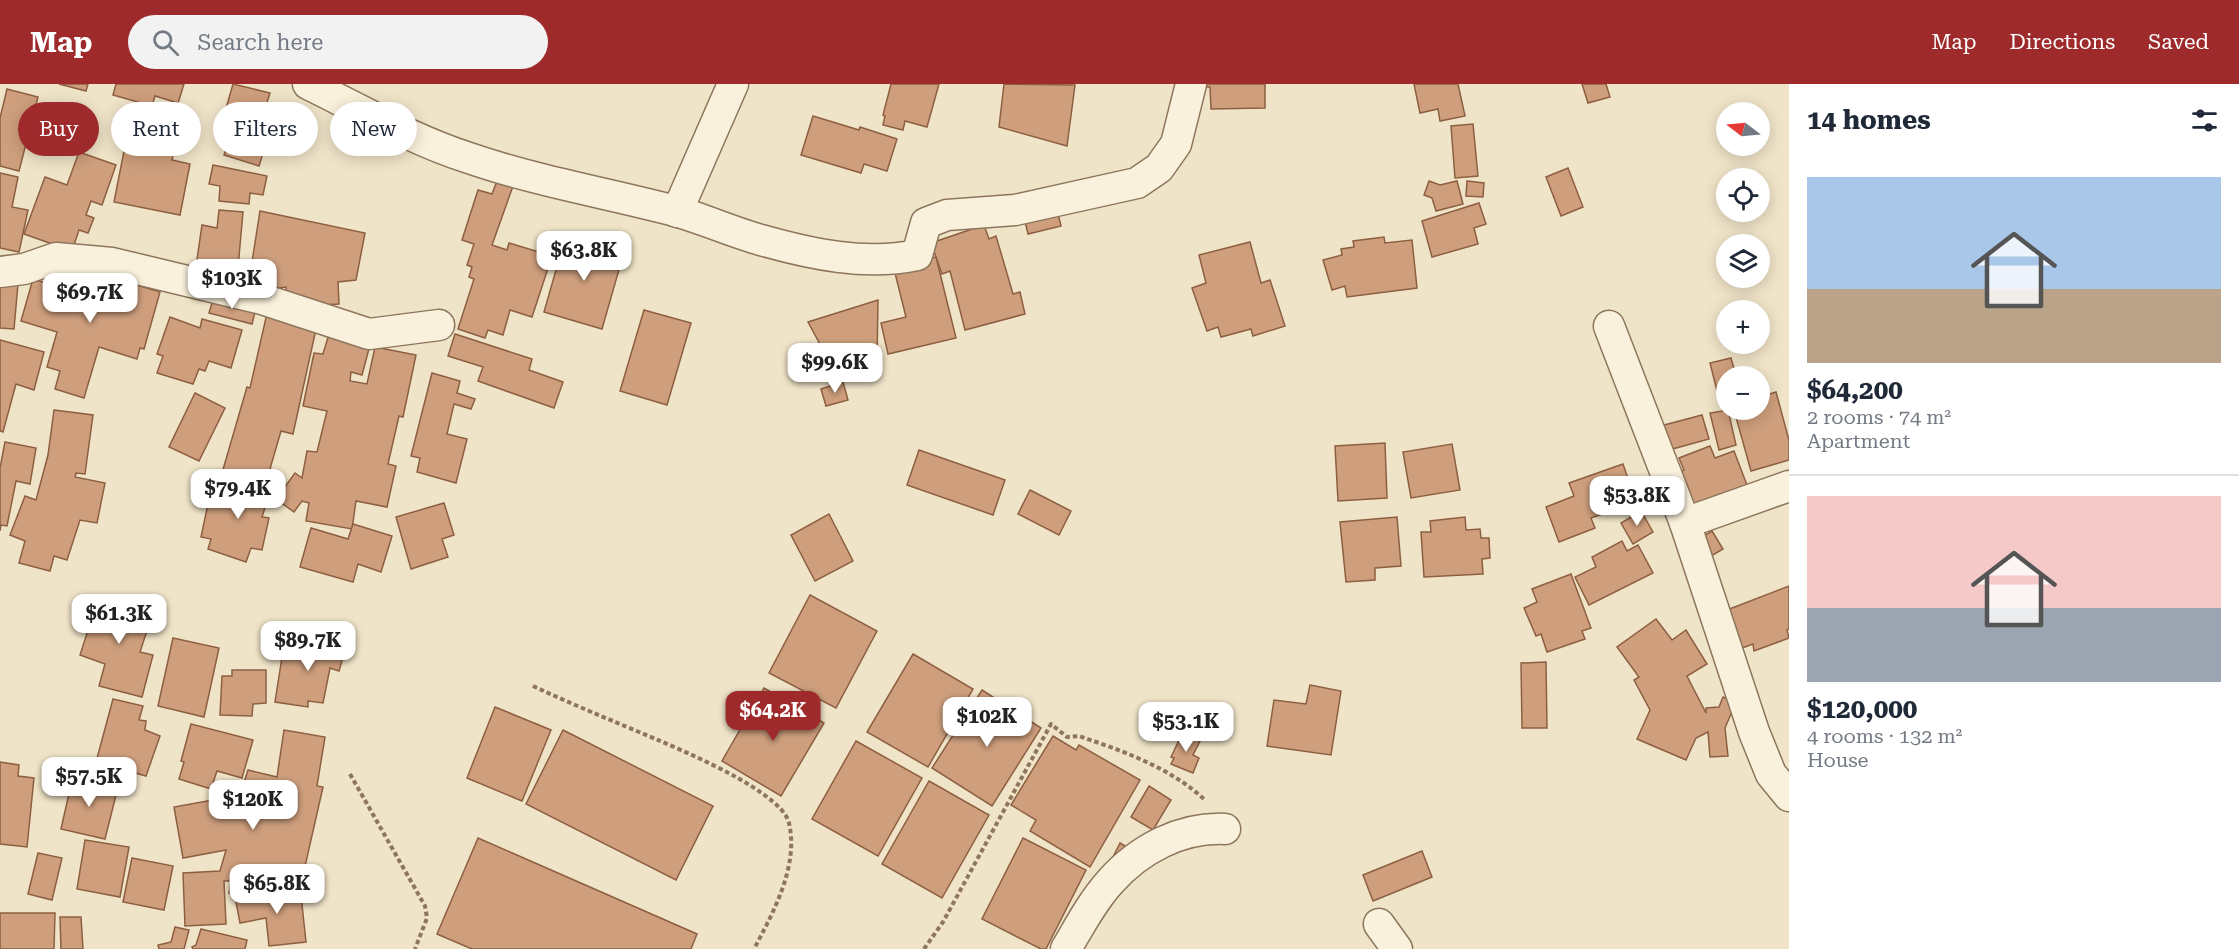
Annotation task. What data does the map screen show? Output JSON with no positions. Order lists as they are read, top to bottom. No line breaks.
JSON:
{"north":"left","page":{"header":"Map","search":"Search here","nav":["Map","Directions","Saved"],"heading":"14 homes","map_buttons":["+","−"],"chip":["Buy","Rent","Filters","New"],"list":[{"name":"$64,200","note":"2 rooms · 74 m² · Apartment"},{"name":"$120,000","note":"4 rooms · 132 m² · House"}],"price":["$63.8K","$103K","$69.7K","$99.6K","$79.4K","$53.8K","$61.3K","$89.7K","$64.2K","$102K","$53.1K","$57.5K","$120K","$65.8K"]}}
